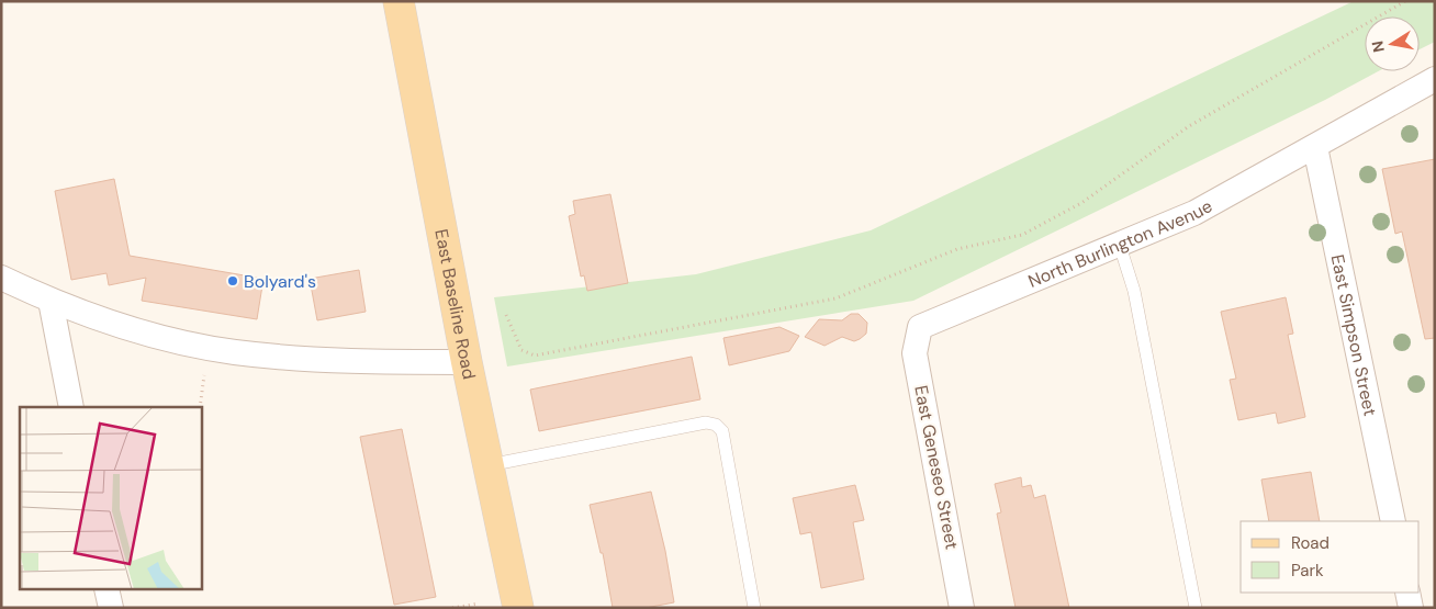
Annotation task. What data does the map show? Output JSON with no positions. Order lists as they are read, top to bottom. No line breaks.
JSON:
{"streets":{"main road":["East Baseline Road"],"street":["North Burlington Avenue","East Simpson Street","East Geneseo Street"]},"crossings":[["North Burlington Avenue","East Simpson Street"],["North Burlington Avenue","East Geneseo Street"]],"places":["Bolyard's"],"legend":["Road","Park"],"north":"left"}
